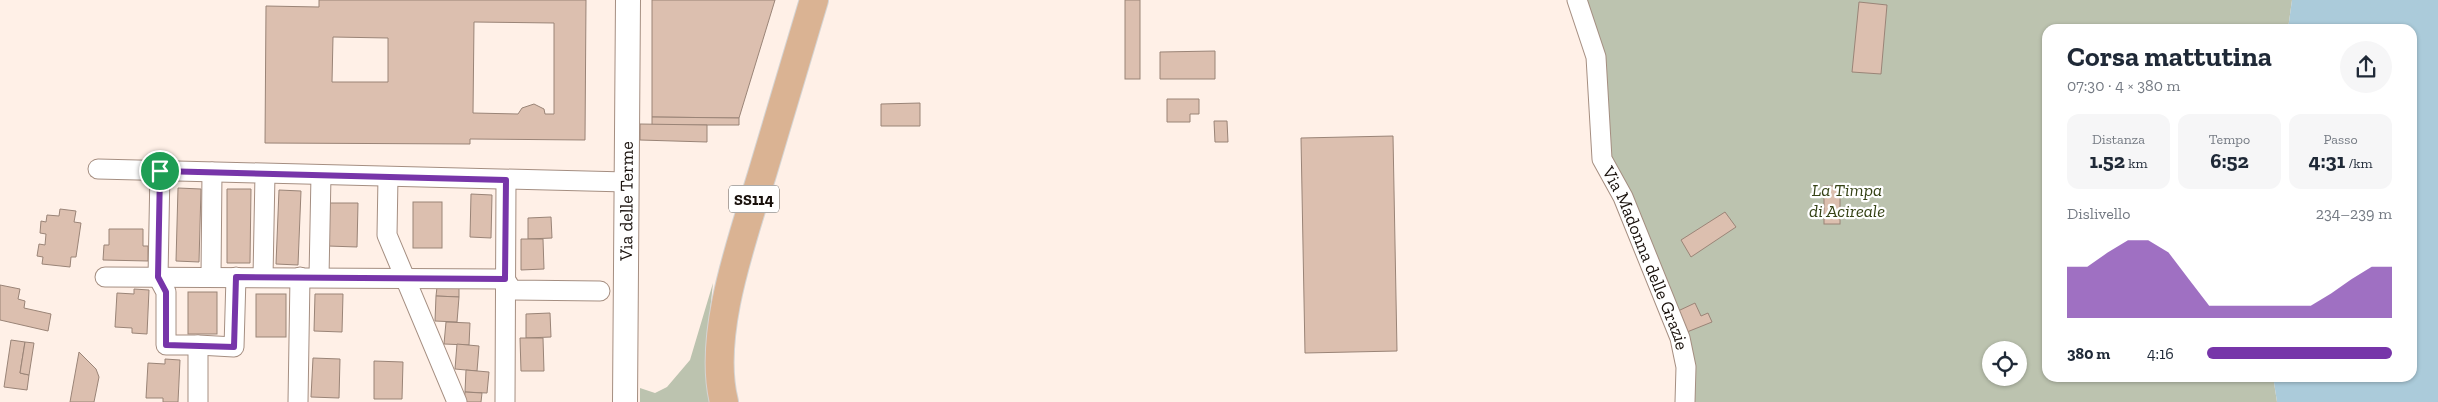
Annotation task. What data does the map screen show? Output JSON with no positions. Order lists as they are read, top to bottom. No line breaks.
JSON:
{"streets":{"main road":["SS114"],"street":["Via delle Terme","Via Madonna delle Grazie"]},"parks":["La Timpa di Acireale"],"page":{"heading":["Corsa mattutina","07:30 · 4 × 380 m"],"stats":[["Distanza","1.52 km"],["Tempo","6:52"],["Passo","4:31 /km"]],"chart":["Dislivello","234–239 m"],"list":[{"name":"380 m","note":"4:16"}]}}
